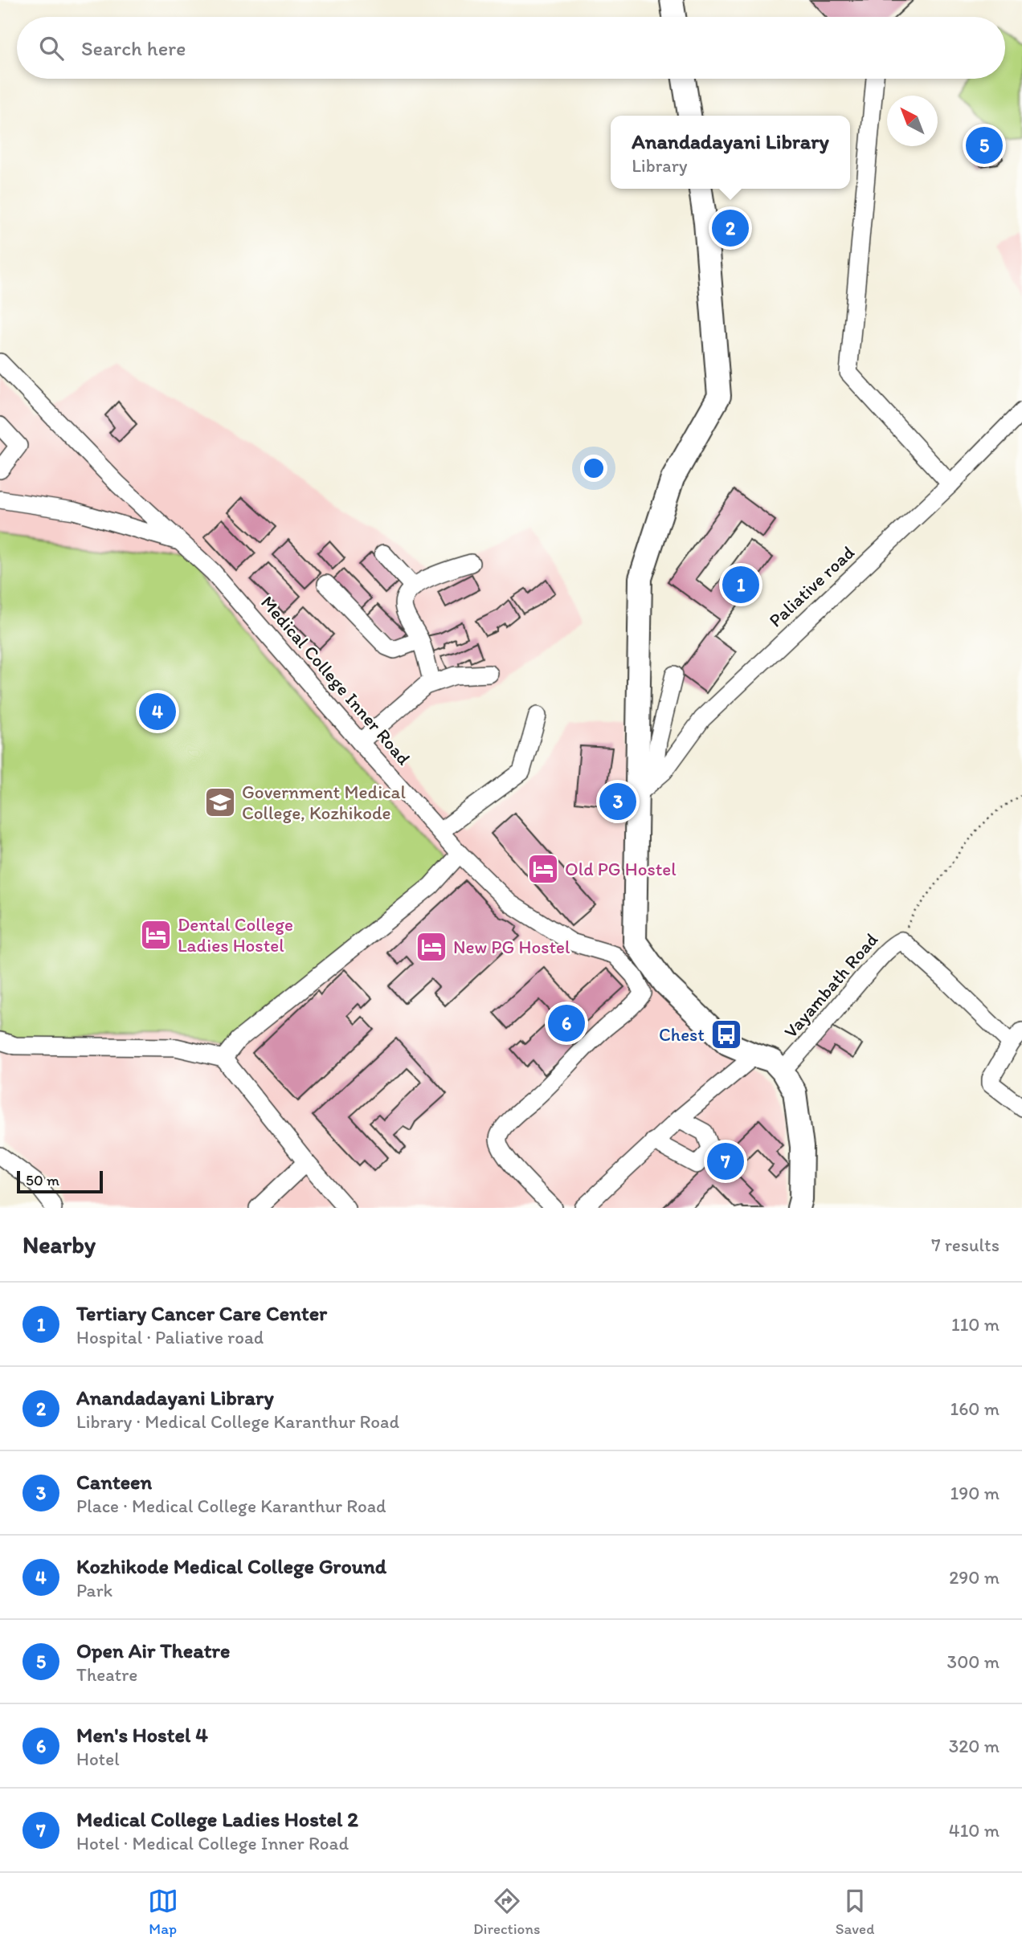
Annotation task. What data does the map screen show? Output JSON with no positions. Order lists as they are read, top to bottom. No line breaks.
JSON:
{"streets":{"street":["Paliative road","Medical College Inner Road","Vayambath Road"]},"places":{"school or university":["Government Medical College, Kozhikode"],"hotel":["Old PG Hostel","Dental College Ladies Hostel","New PG Hostel"],"bus stop":["Chest"]},"scale_bar":"50 m","north":"top left","page":{"search":"Search here","popup":["Anandadayani Library","Library"],"pins":["5","2","1","4","3","6","7"],"scale":"50 m","heading":["Nearby","7 results"],"list":[{"mark":"1","name":"Tertiary Cancer Care Center","note":"Hospital · Paliative road","value":"110 m"},{"mark":"2","name":"Anandadayani Library","note":"Library · Medical College Karanthur Road","value":"160 m"},{"mark":"3","name":"Canteen","note":"Place · Medical College Karanthur Road","value":"190 m"},{"mark":"4","name":"Kozhikode Medical College Ground","note":"Park","value":"290 m"},{"mark":"5","name":"Open Air Theatre","note":"Theatre","value":"300 m"},{"mark":"6","name":"Men's Hostel 4","note":"Hotel","value":"320 m"},{"mark":"7","name":"Medical College Ladies Hostel 2","note":"Hotel · Medical College Inner Road","value":"410 m"}],"nav":["Map","Directions","Saved"]}}
